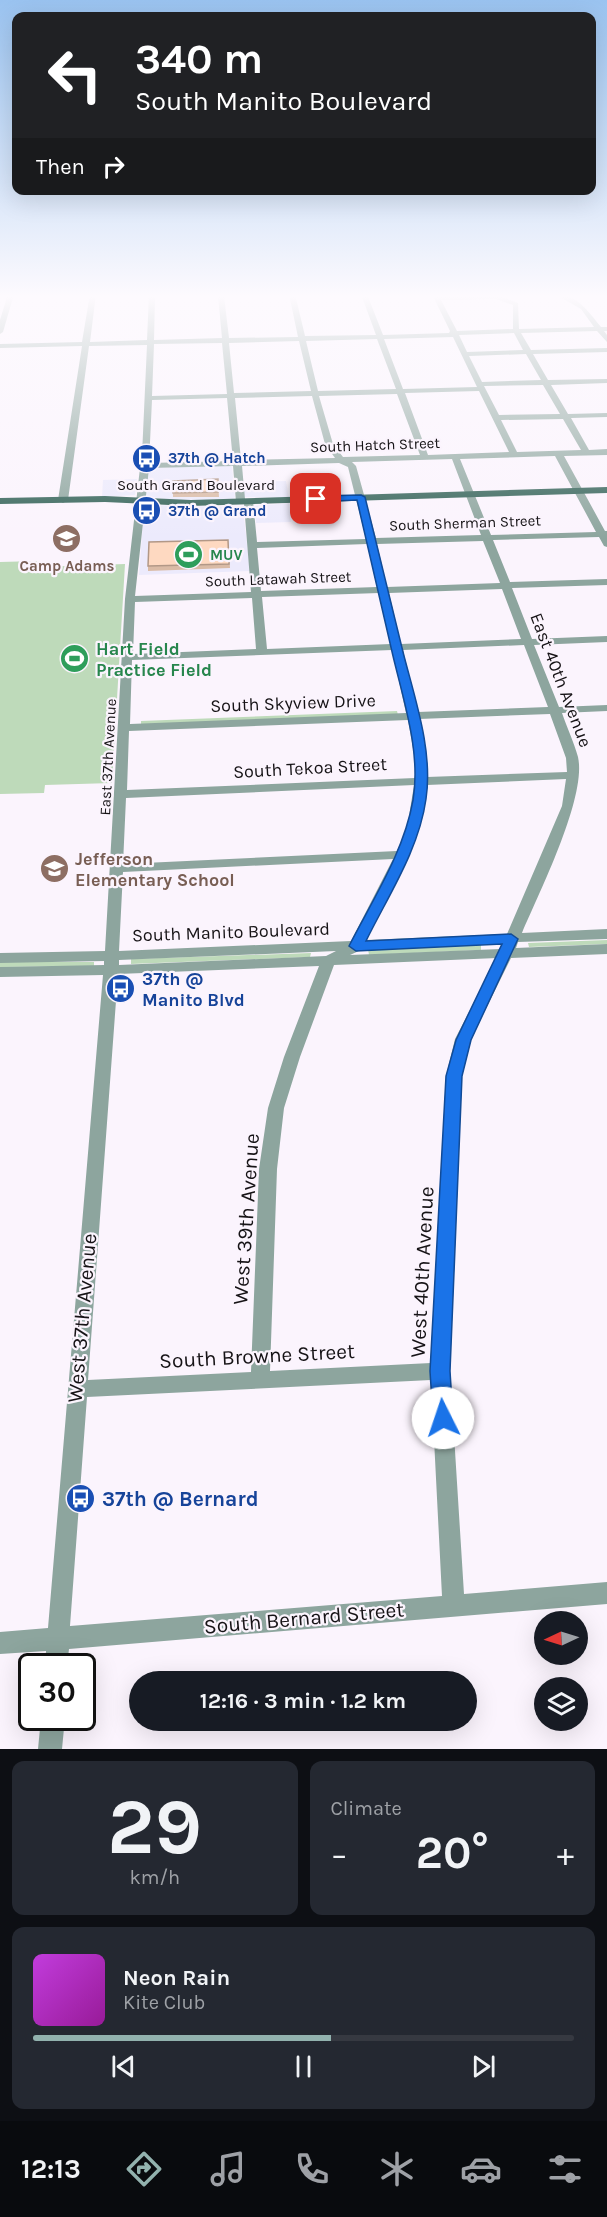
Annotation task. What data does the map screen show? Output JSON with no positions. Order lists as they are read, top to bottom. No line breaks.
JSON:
{"streets":{"main road":["South Grand Boulevard"],"street":["South Hatch Street","South Sherman Street","South Latawah Street","East 40th Avenue","South Skyview Drive","East 37th Avenue","South Tekoa Street","South Manito Boulevard","West 39th Avenue","West 40th Avenue","West 37th Avenue","South Browne Street","South Bernard Street"]},"crossings":[["South Hatch Street","East 40th Avenue"],["South Hatch Street","East 37th Avenue"],["South Grand Boulevard","East 40th Avenue"],["South Grand Boulevard","East 37th Avenue"],["South Sherman Street","East 40th Avenue"],["South Latawah Street","East 40th Avenue"],["South Latawah Street","East 37th Avenue"],["East 40th Avenue","South Skyview Drive"],["East 40th Avenue","South Tekoa Street"],["East 40th Avenue","South Manito Boulevard"],["East 40th Avenue","West 40th Avenue"],["South Skyview Drive","East 37th Avenue"],["East 37th Avenue","South Tekoa Street"],["East 37th Avenue","South Manito Boulevard"],["East 37th Avenue","West 37th Avenue"],["South Manito Boulevard","West 39th Avenue"],["South Manito Boulevard","West 40th Avenue"],["South Manito Boulevard","West 37th Avenue"],["West 39th Avenue","South Browne Street"],["West 40th Avenue","South Browne Street"],["West 40th Avenue","South Bernard Street"],["West 37th Avenue","South Browne Street"],["West 37th Avenue","South Bernard Street"]],"places":{"bus stop":["37th @ Hatch","37th @ Grand","37th @ Manito Blvd","37th @ Bernard"],"school or university":["Camp Adams","Jefferson Elementary School"],"sports":["MUV","Hart Field Practice Field"]},"north":"left","page":{"turn":["340 m","South Manito Boulevard"],"then":"Then","limit":"30","trip":"12:16 · 3 min · 1.2 km","tile":[["29","km/h"],"Climate"],"heat":["−","20°","+"],"song":["Neon Rain","Kite Club"],"tabs":"12:13"}}
